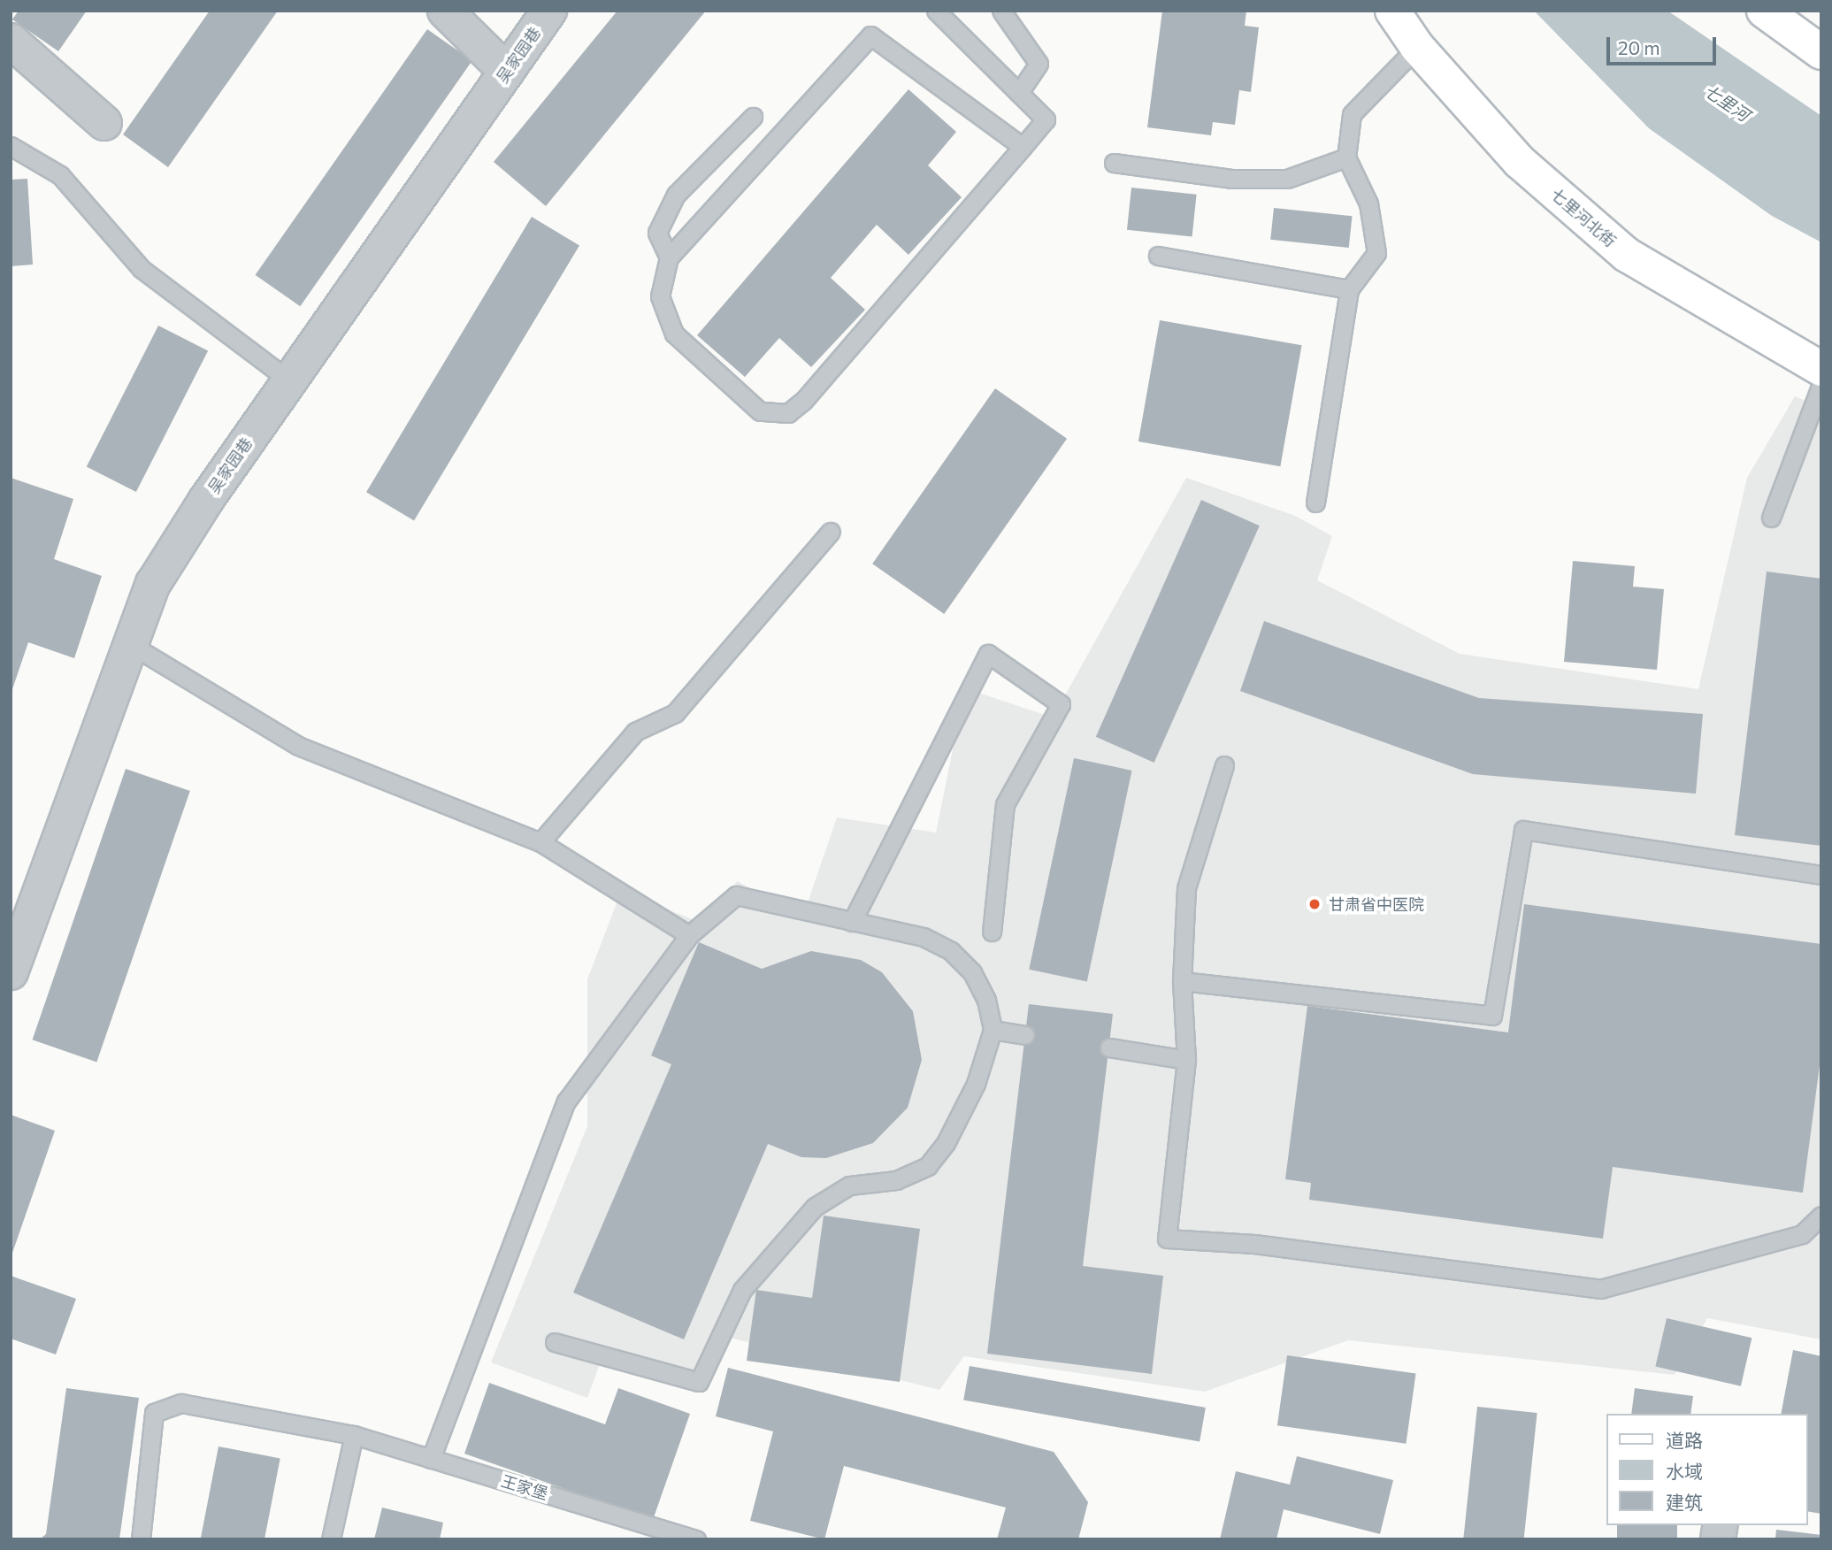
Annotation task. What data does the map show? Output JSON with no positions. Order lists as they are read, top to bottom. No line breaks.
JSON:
{"streets":{"street":["吴家园巷","七里河北街"],"lane":["王家堡"]},"water":["七里河"],"places":["甘肃省中医院"],"legend":["道路","水域","建筑"],"scale_bar":"20 m"}
